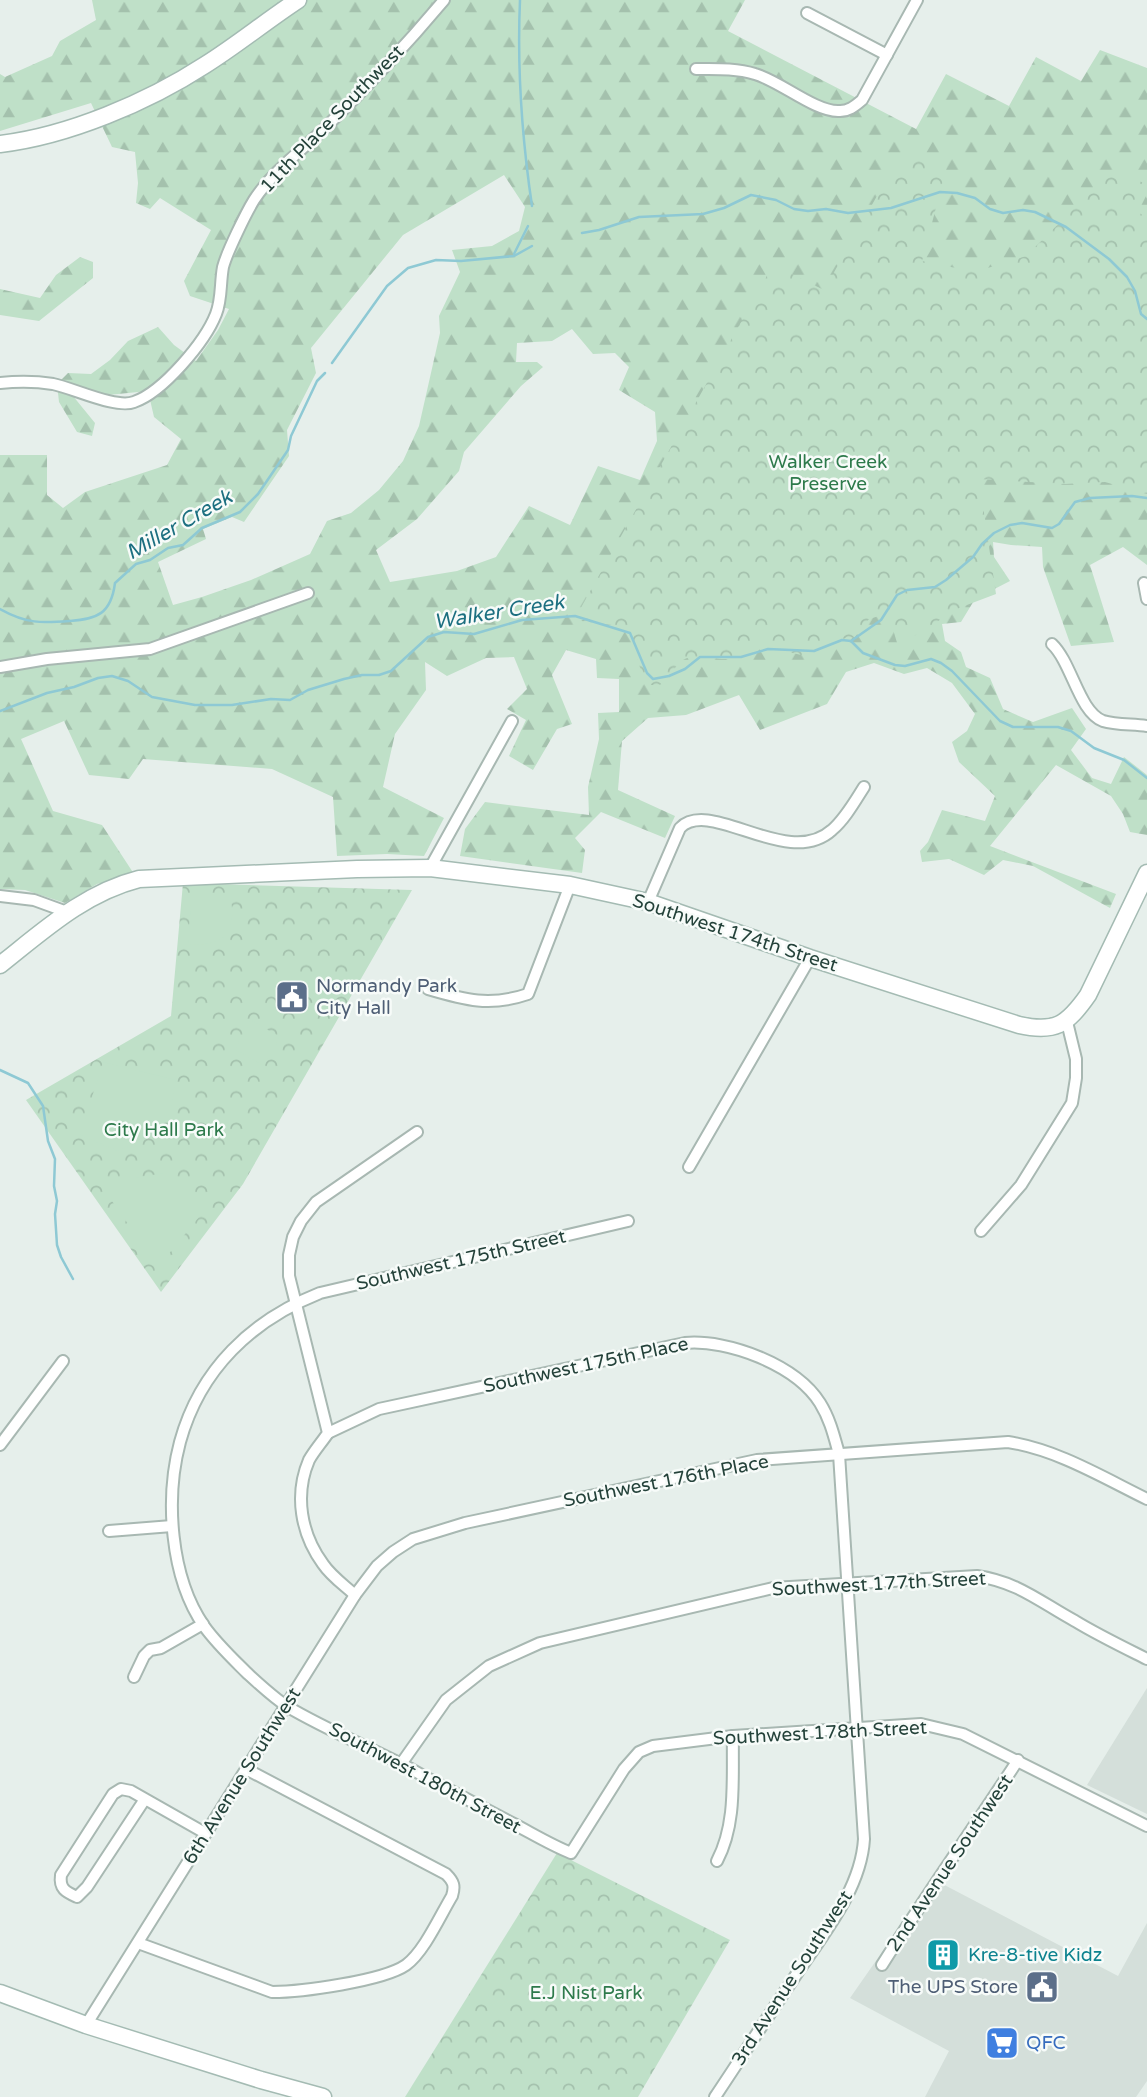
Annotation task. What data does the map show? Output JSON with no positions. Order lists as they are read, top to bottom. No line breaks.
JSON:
{"streets":{"street":["11th Place Southwest","Southwest 174th Street","Southwest 175th Street","Southwest 175th Place","Southwest 176th Place","Southwest 177th Street","Southwest 178th Street","6th Avenue Southwest","Southwest 180th Street","2nd Avenue Southwest","3rd Avenue Southwest"]},"crossings":[["Southwest 175th Street","Southwest 180th Street"],["Southwest 175th Place","Southwest 176th Place"],["Southwest 175th Place","Southwest 177th Street"],["Southwest 175th Place","3rd Avenue Southwest"],["Southwest 176th Place","6th Avenue Southwest"],["Southwest 177th Street","Southwest 180th Street"],["Southwest 177th Street","3rd Avenue Southwest"],["Southwest 178th Street","Southwest 180th Street"],["Southwest 178th Street","2nd Avenue Southwest"],["Southwest 178th Street","3rd Avenue Southwest"],["6th Avenue Southwest","Southwest 180th Street"]],"water":["Miller Creek","Walker Creek"],"parks":["Walker Creek Preserve","City Hall Park","E.J Nist Park"],"places":{"public building":["Normandy Park City Hall","The UPS Store"],"building":["Kre-8-tive Kidz"],"supermarket":["QFC"]}}
